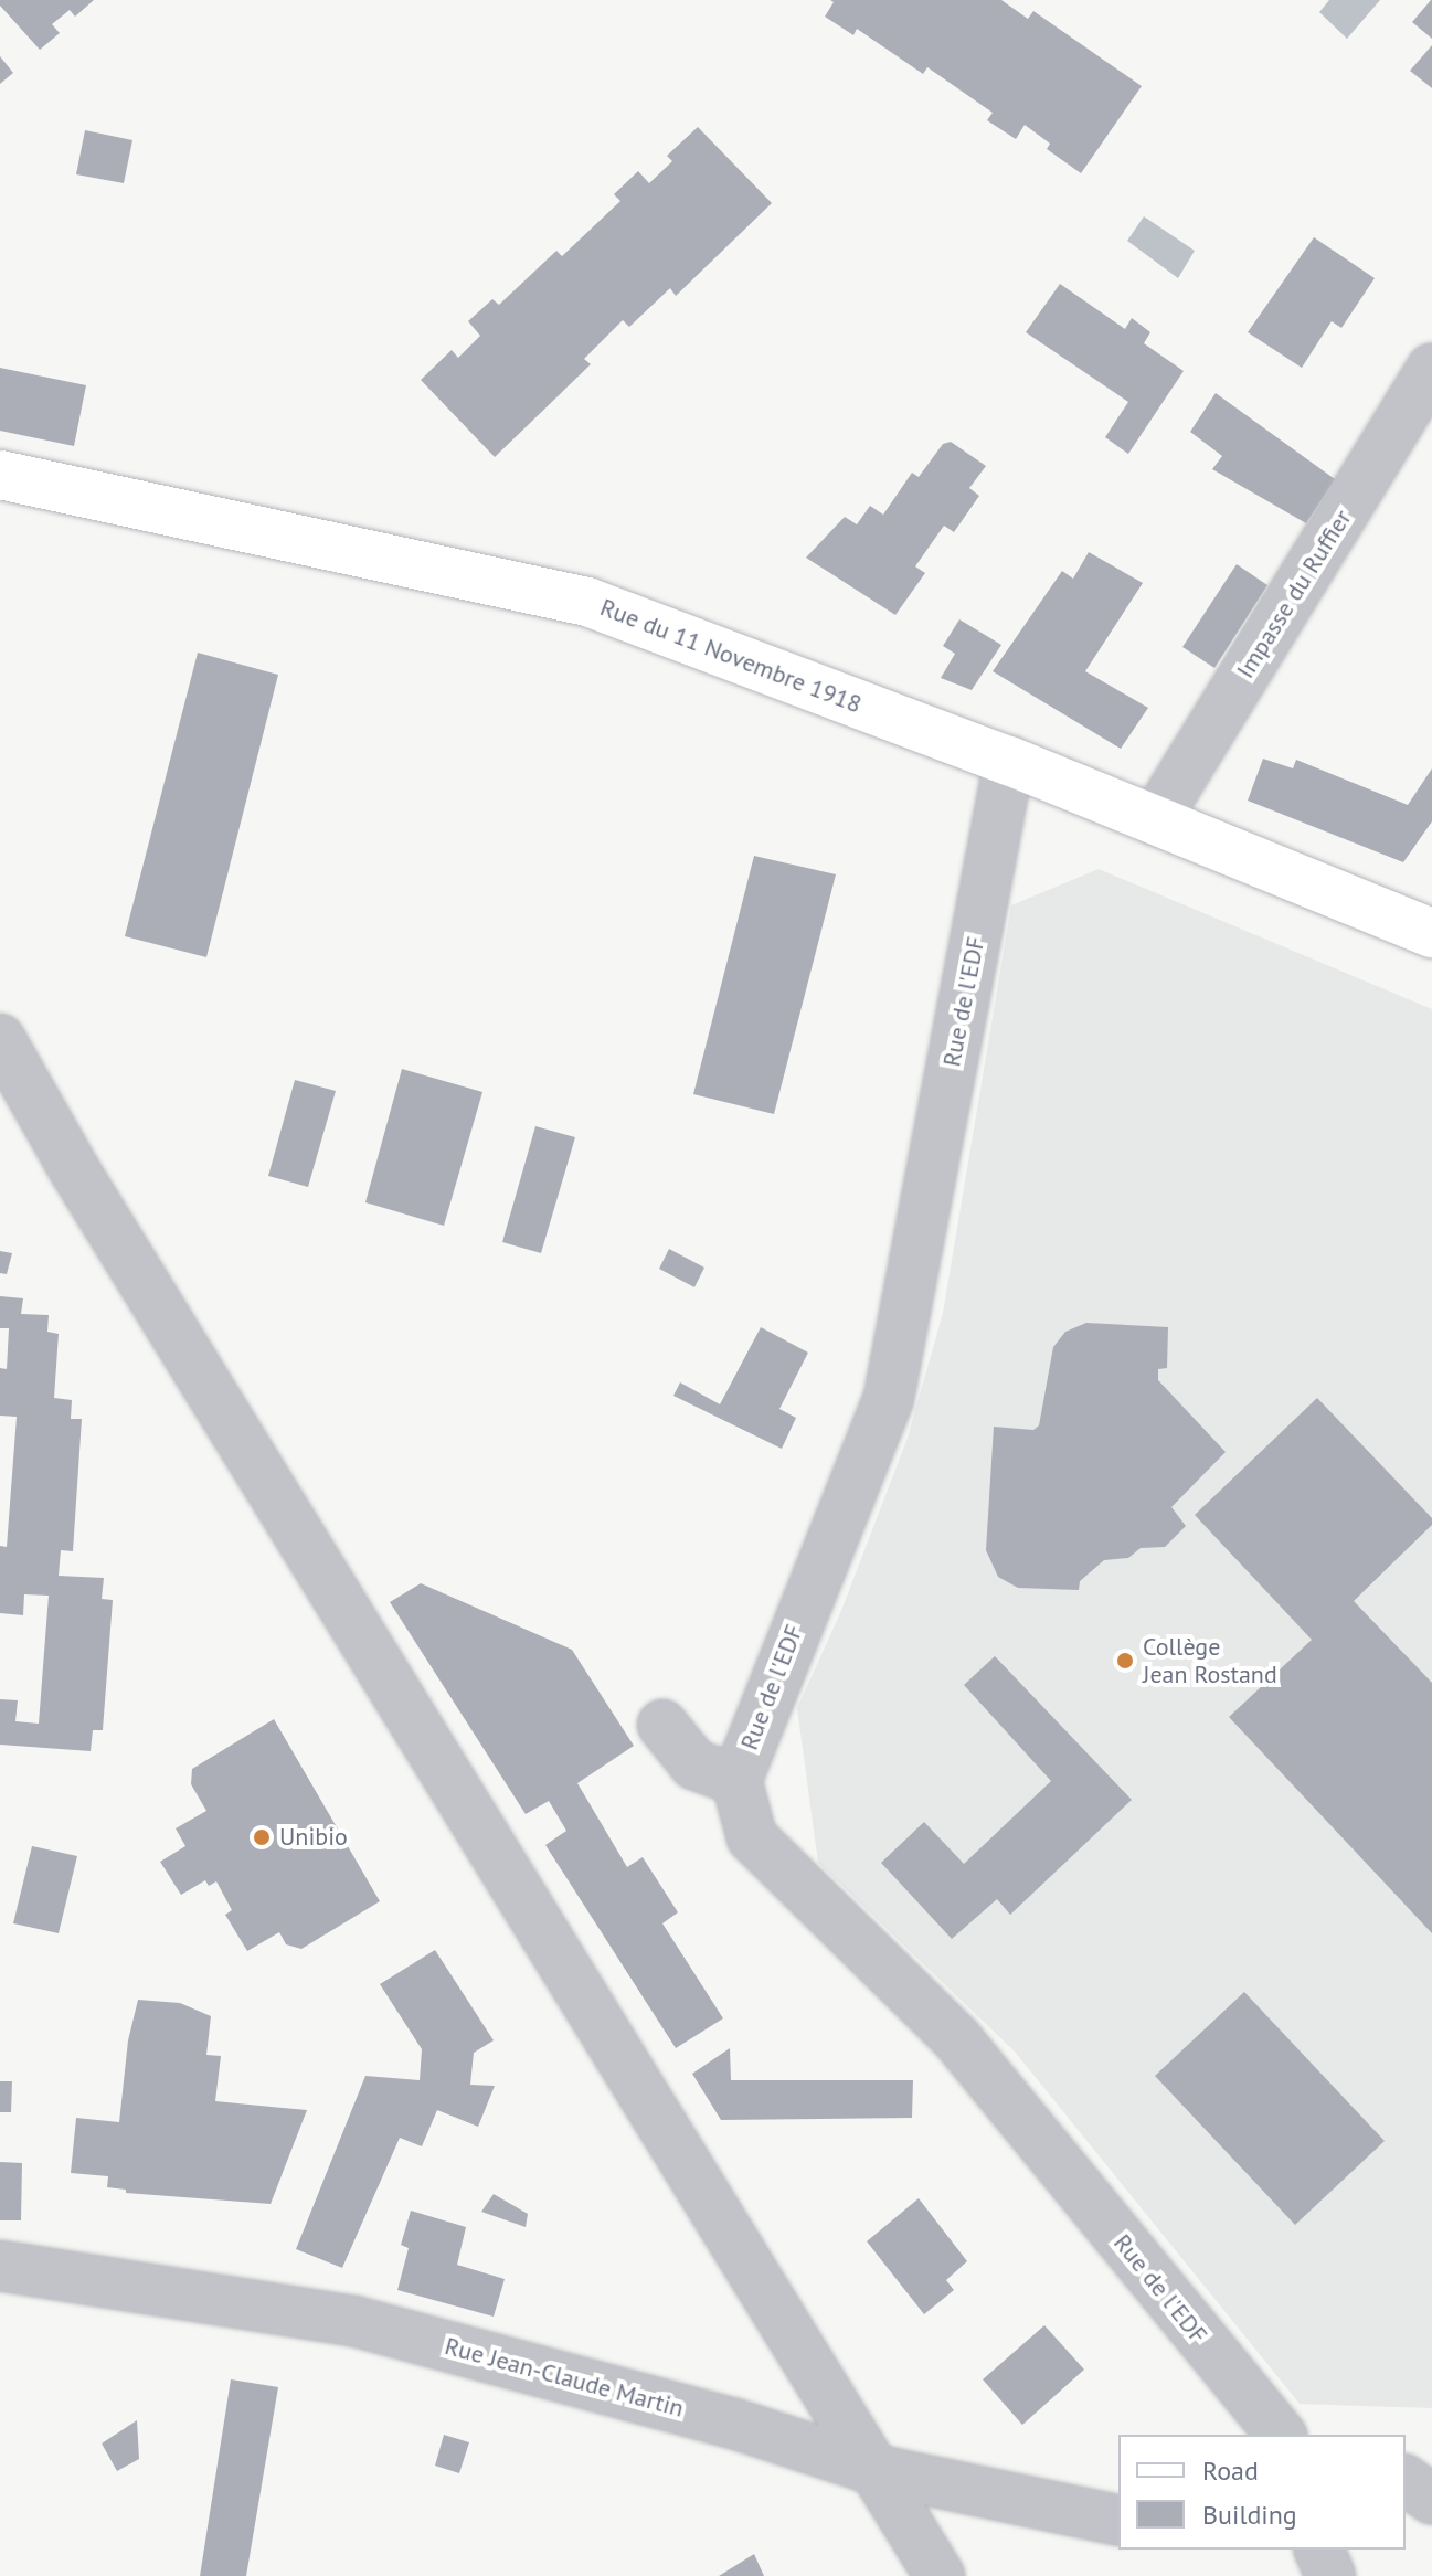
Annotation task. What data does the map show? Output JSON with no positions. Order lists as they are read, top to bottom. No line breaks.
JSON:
{"streets":{"main road":["Rue du 11 Novembre 1918"],"street":["Impasse du Ruffier","Rue de l'EDF","Rue Jean-Claude Martin"]},"crossings":[["Impasse du Ruffier","Rue du 11 Novembre 1918"],["Rue du 11 Novembre 1918","Rue de l'EDF"]],"places":["Collège Jean Rostand","Unibio"],"legend":["Road","Building"]}
